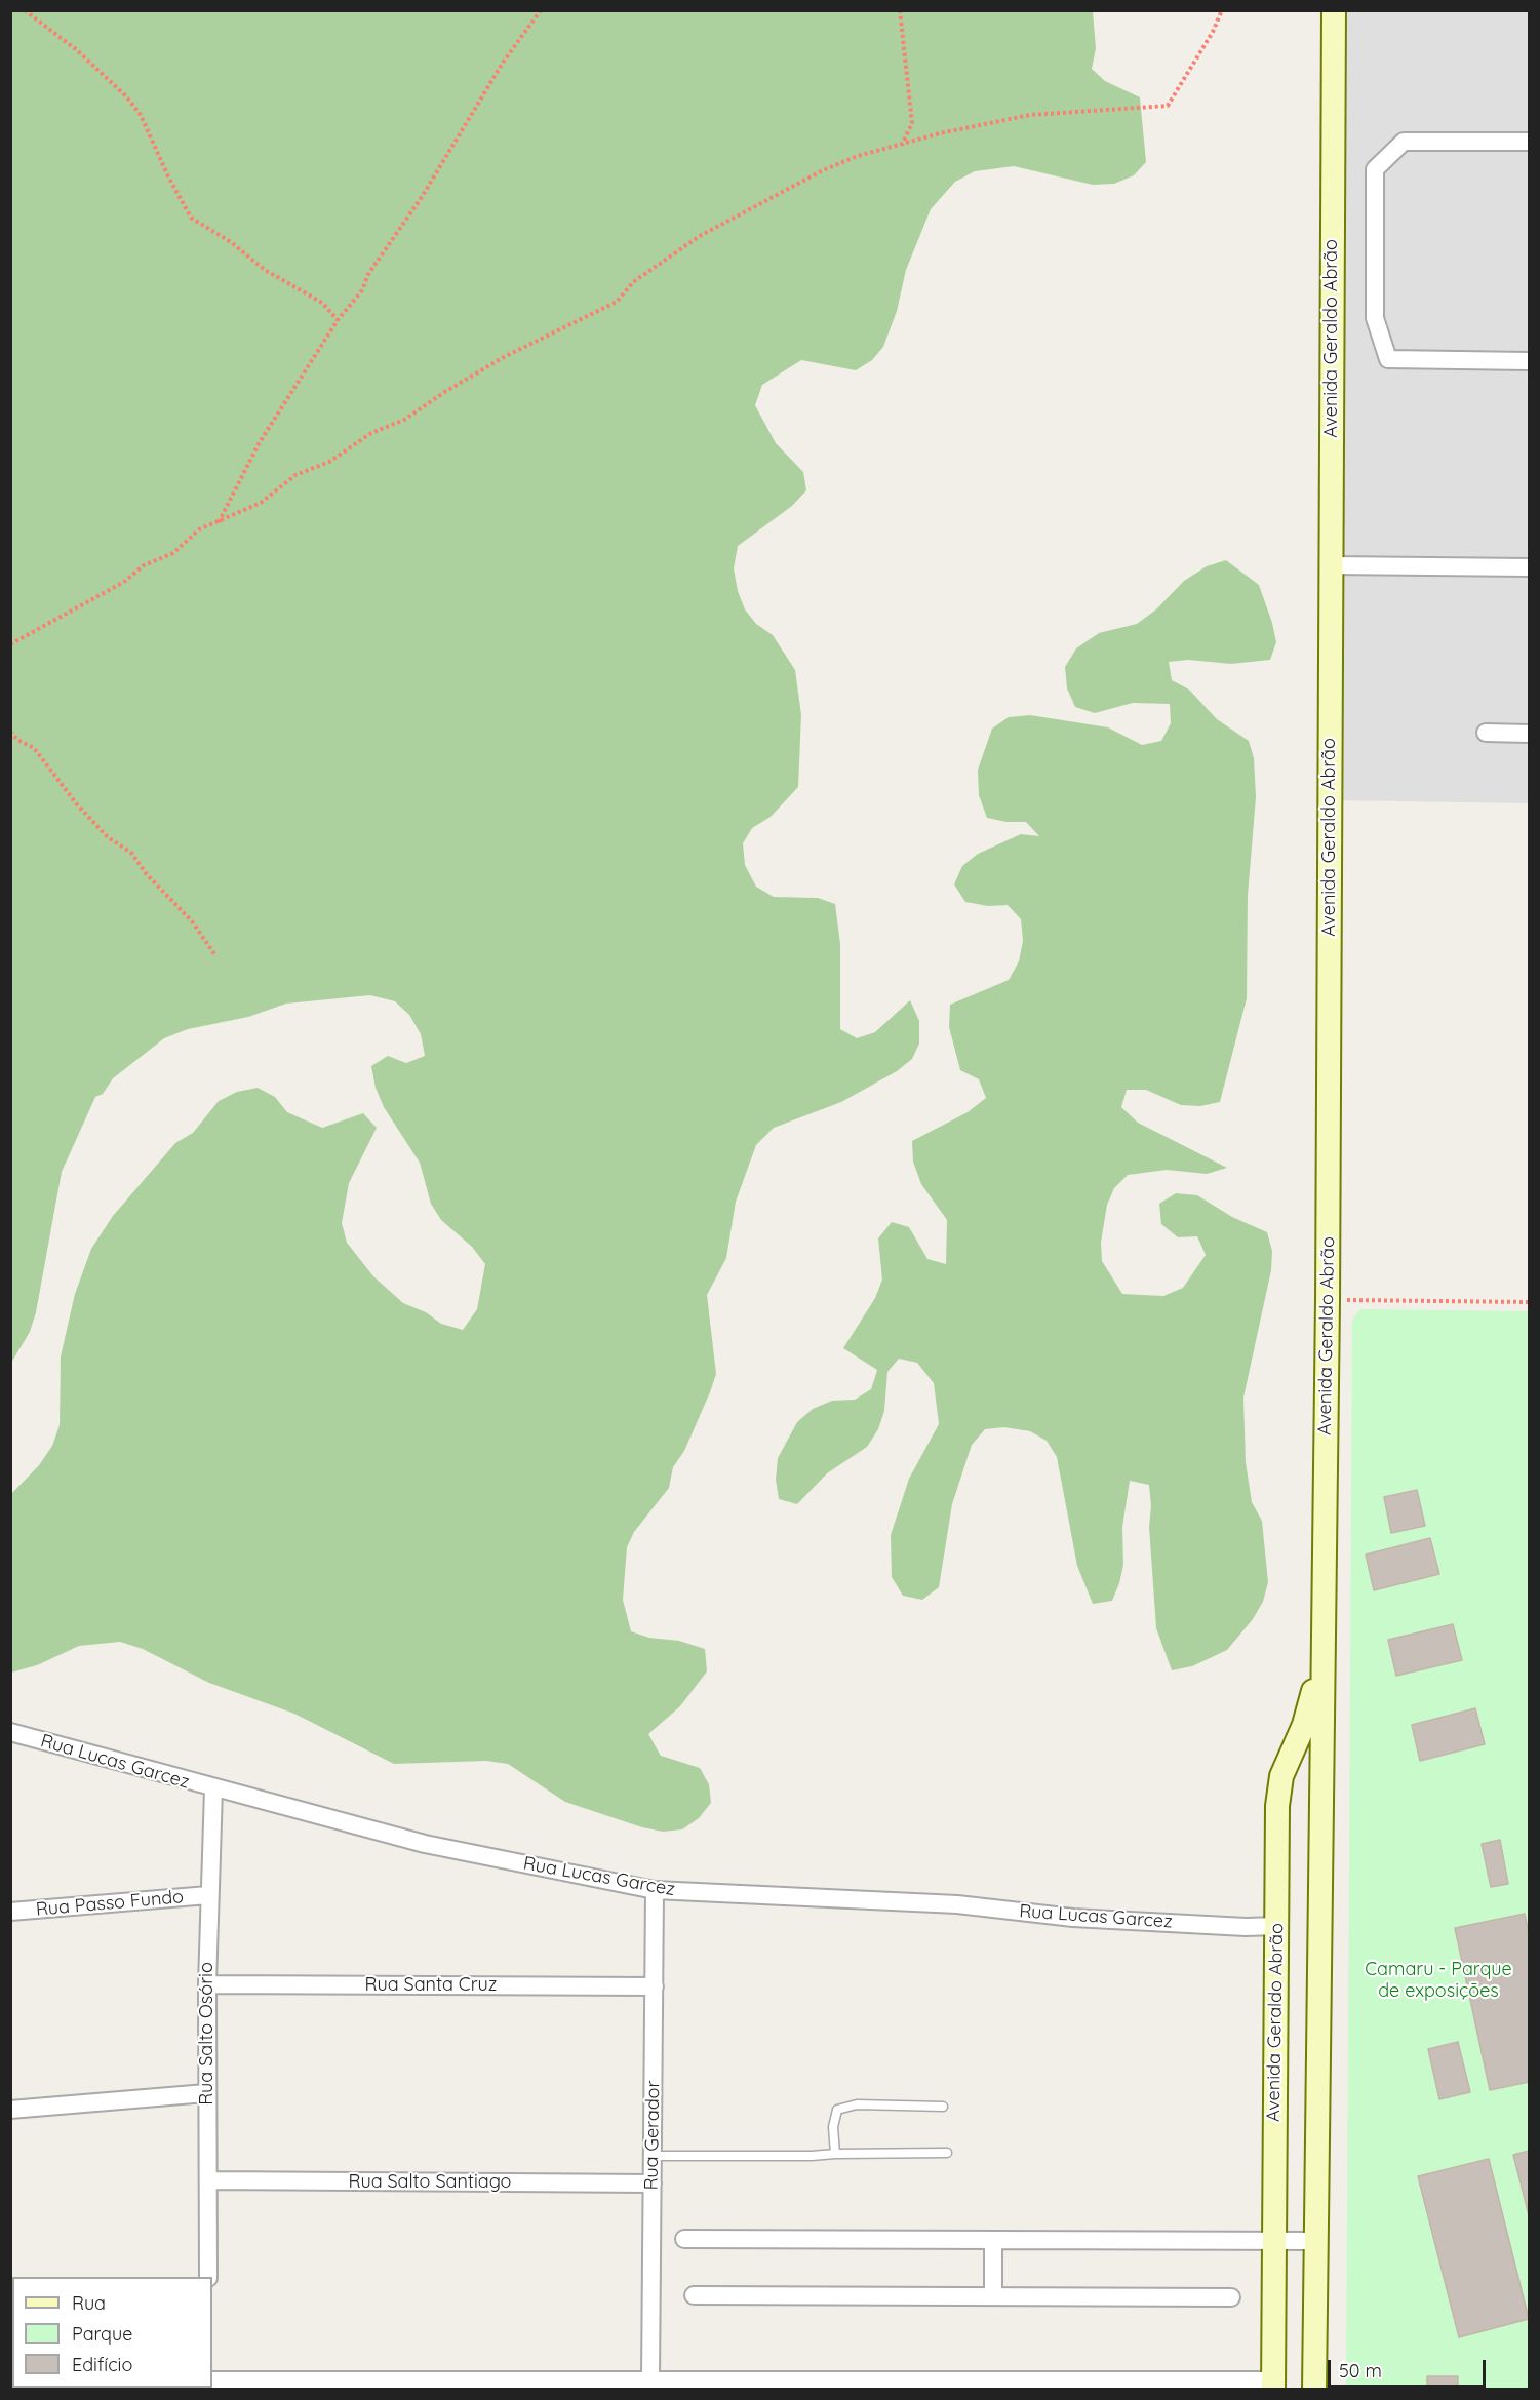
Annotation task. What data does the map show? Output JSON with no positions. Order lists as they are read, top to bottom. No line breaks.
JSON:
{"streets":{"main road":["Avenida Geraldo Abrão"],"street":["Rua Lucas Garcez","Rua Passo Fundo","Rua Santa Cruz","Rua Salto Osório","Rua Gerador","Rua Salto Santiago"]},"crossings":[["Avenida Geraldo Abrão","Rua Lucas Garcez"],["Rua Lucas Garcez","Rua Salto Osório"],["Rua Lucas Garcez","Rua Gerador"],["Rua Passo Fundo","Rua Salto Osório"],["Rua Santa Cruz","Rua Salto Osório"],["Rua Santa Cruz","Rua Gerador"],["Rua Salto Osório","Rua Salto Santiago"],["Rua Gerador","Rua Salto Santiago"]],"parks":["Camaru - Parque de exposições"],"legend":["Rua","Parque","Edifício"],"scale_bar":"50 m"}
